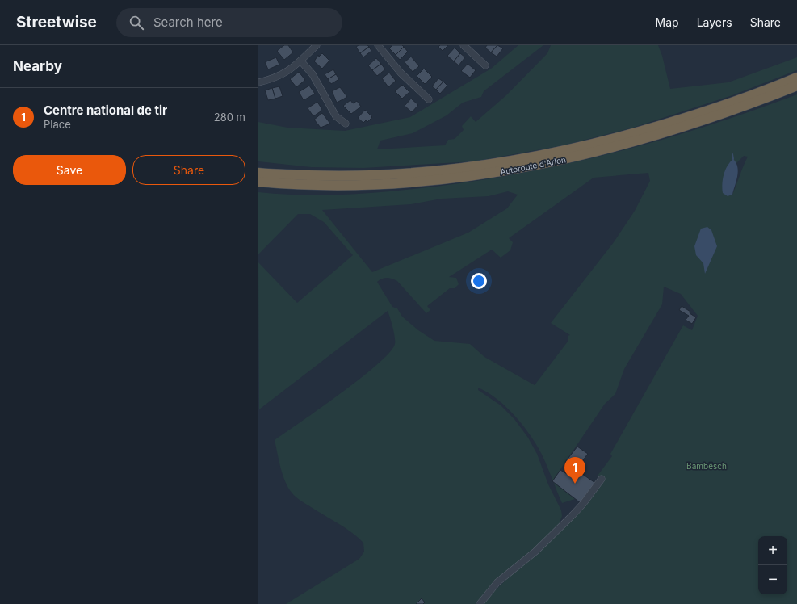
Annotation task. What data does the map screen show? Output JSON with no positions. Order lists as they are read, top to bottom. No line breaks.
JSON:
{"streets":{"highway":["Autoroute d'Arlon"]},"parks":["Bambësch"],"page":{"header":"Streetwise","search":"Search here","nav":["Map","Layers","Share"],"heading":"Nearby","list":[{"mark":"1","name":"Centre national de tir","note":"Place","value":"280 m"}],"buttons":["Save","Share"],"pins":"1","map_buttons":["+","−"]}}
